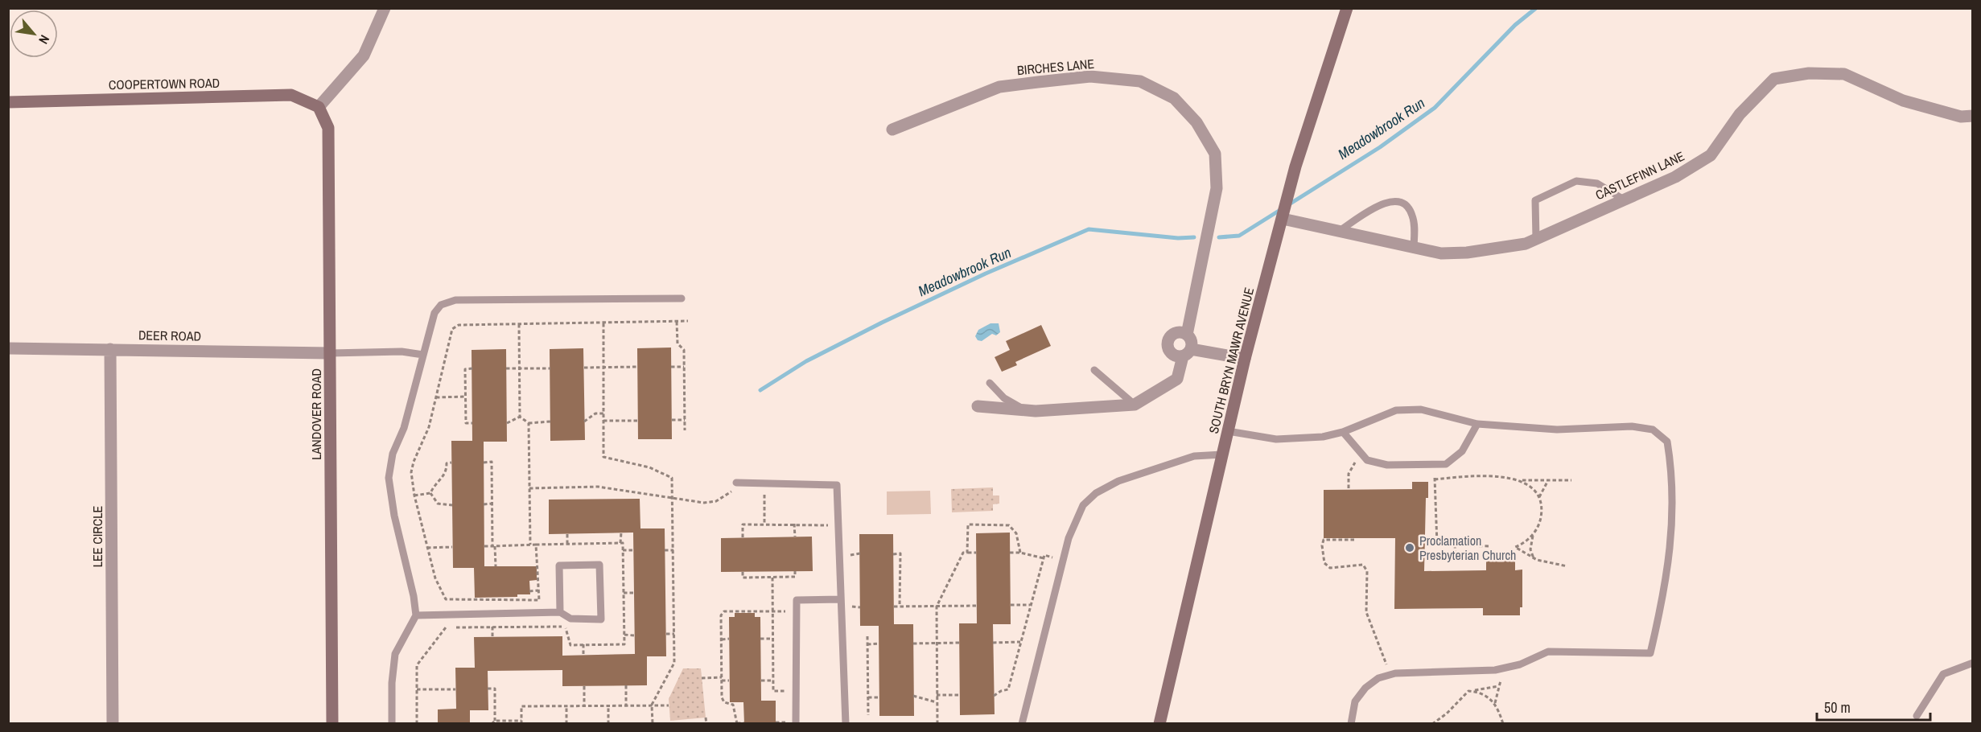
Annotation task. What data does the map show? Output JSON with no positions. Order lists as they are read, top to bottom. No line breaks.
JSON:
{"streets":{"street":["BIRCHES LANE","COOPERTOWN ROAD","CASTLEFINN LANE","DEER ROAD","SOUTH BRYN MAWR AVENUE","LANDOVER ROAD","LEE CIRCLE"]},"crossings":[["COOPERTOWN ROAD","LANDOVER ROAD"],["CASTLEFINN LANE","SOUTH BRYN MAWR AVENUE"],["DEER ROAD","LANDOVER ROAD"],["DEER ROAD","LEE CIRCLE"]],"water":["Meadowbrook Run"],"places":["Proclamation Presbyterian Church"],"scale_bar":"50 m","north":"bottom right"}
